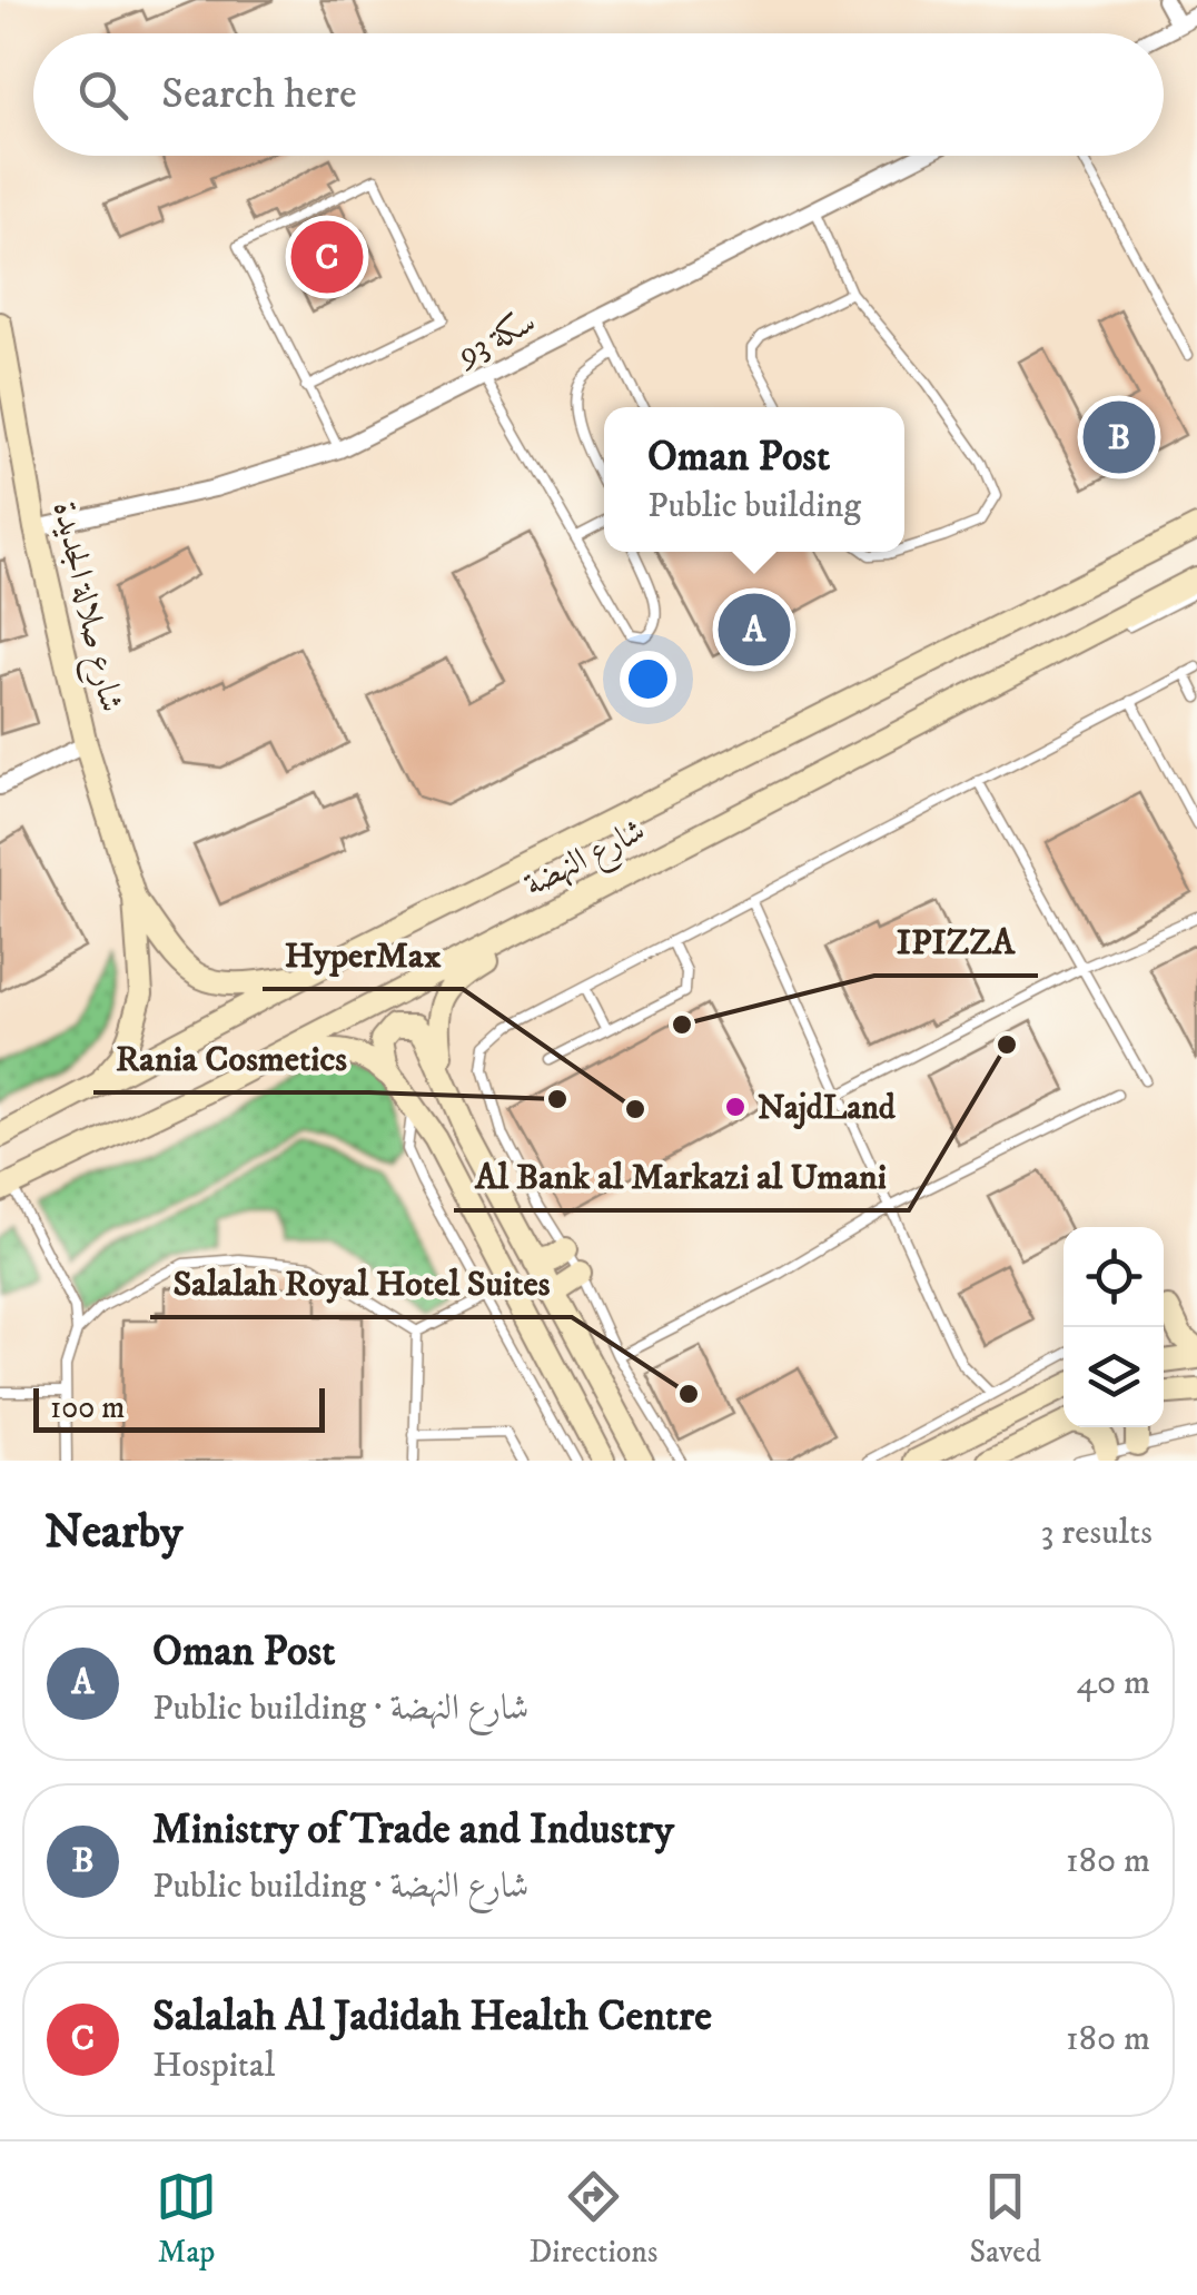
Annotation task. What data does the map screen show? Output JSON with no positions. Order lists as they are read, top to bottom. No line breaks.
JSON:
{"streets":{"street":["سكة 93","شارع صلالة الجديدة","شارع النهضة"]},"crossings":[["سكة 93","شارع صلالة الجديدة"],["شارع صلالة الجديدة","شارع النهضة"]],"places":["IPIZZA","Al Bank al Markazi al Umani","Rania Cosmetics","NajdLand","HyperMax","Salalah Royal Hotel Suites"],"scale_bar":"100 m","page":{"search":"Search here","pins":["C","B","A"],"popup":["Oman Post","Public building"],"scale":"100 m","heading":["Nearby","3 results"],"list":[{"mark":"A","name":"Oman Post","note":"Public building · شارع النهضة","value":"40 m"},{"mark":"B","name":"Ministry of Trade and Industry","note":"Public building · شارع النهضة","value":"180 m"},{"mark":"C","name":"Salalah Al Jadidah Health Centre","note":"Hospital","value":"180 m"}],"nav":["Map","Directions","Saved"]}}
